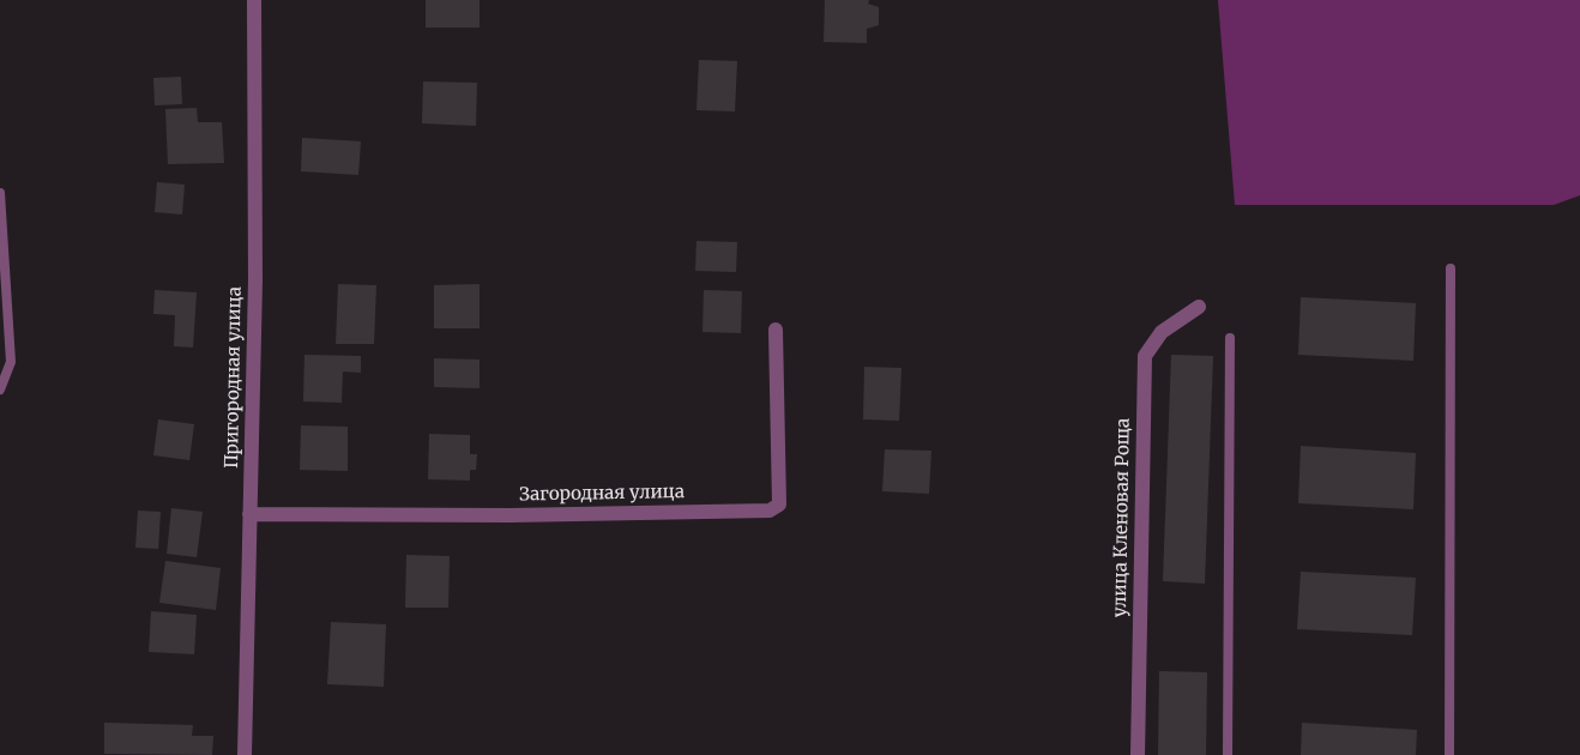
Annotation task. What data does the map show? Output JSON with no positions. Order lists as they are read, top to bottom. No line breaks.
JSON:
{"streets":{"street":["Пригородная улица","Загородная улица","улица Кленовая Роща"]},"crossings":[["Пригородная улица","Загородная улица"]]}
